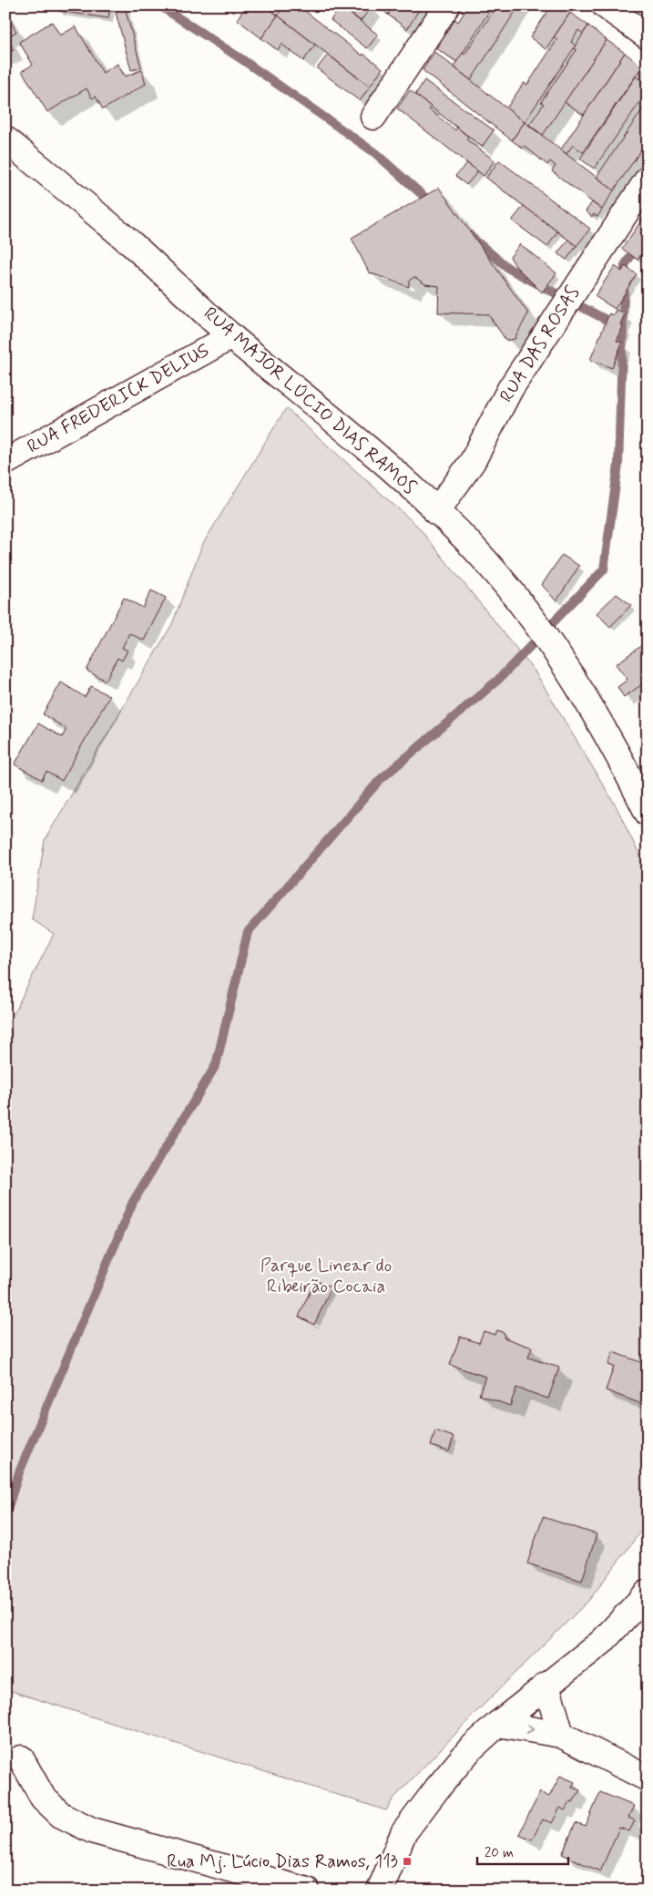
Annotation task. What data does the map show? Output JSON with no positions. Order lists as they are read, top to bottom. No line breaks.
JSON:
{"streets":{"street":["RUA DAS ROSAS","RUA FREDERICK DELIUS","RUA MAJOR LÚCIO DIAS RAMOS"]},"crossings":[["RUA DAS ROSAS","RUA MAJOR LÚCIO DIAS RAMOS"],["RUA FREDERICK DELIUS","RUA MAJOR LÚCIO DIAS RAMOS"]],"parks":["Parque Linear do Ribeirão Cocaia"],"places":{"transit":["Rua Mj. Lúcio Dias Ramos, 113"]},"scale_bar":"20 m"}
